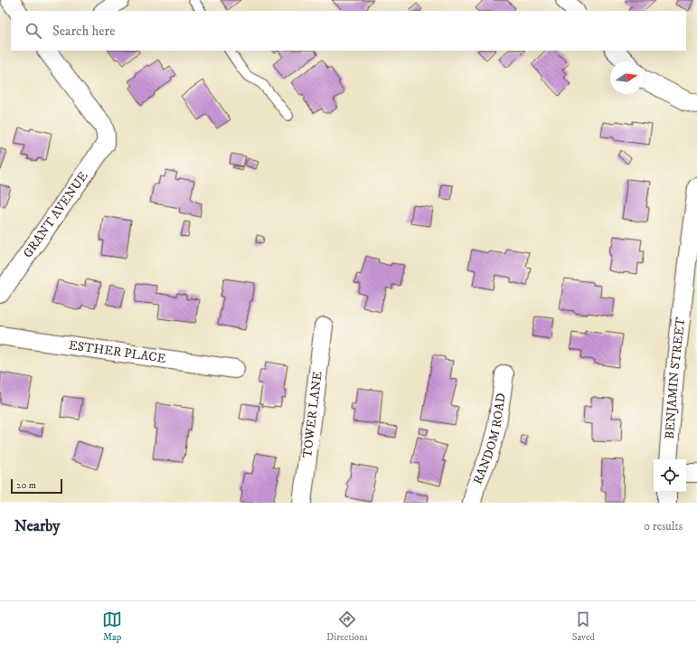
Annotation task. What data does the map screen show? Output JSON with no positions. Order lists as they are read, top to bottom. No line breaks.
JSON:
{"streets":{"street":["GRANT AVENUE","ESTHER PLACE","BENJAMIN STREET","TOWER LANE","RANDOM ROAD"]},"scale_bar":"20 m","north":"right","page":{"search":"Search here","scale":"20 m","heading":["Nearby","0 results"],"nav":["Map","Directions","Saved"]}}
